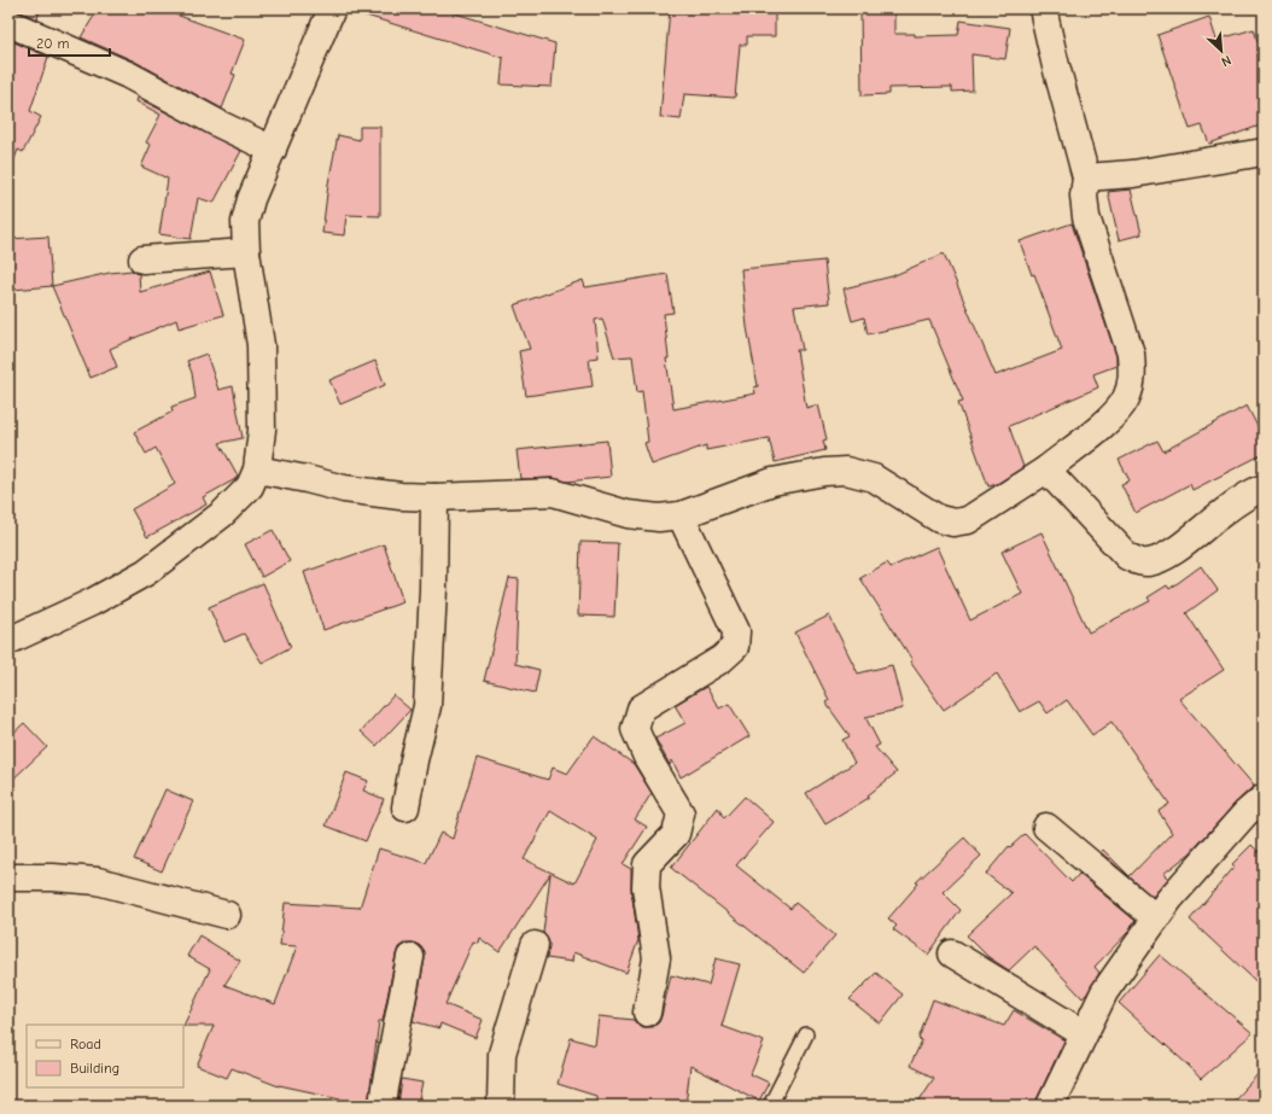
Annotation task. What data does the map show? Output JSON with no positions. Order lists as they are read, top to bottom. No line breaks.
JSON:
{"legend":["Road","Building"],"scale_bar":"20 m","north":"bottom right"}
